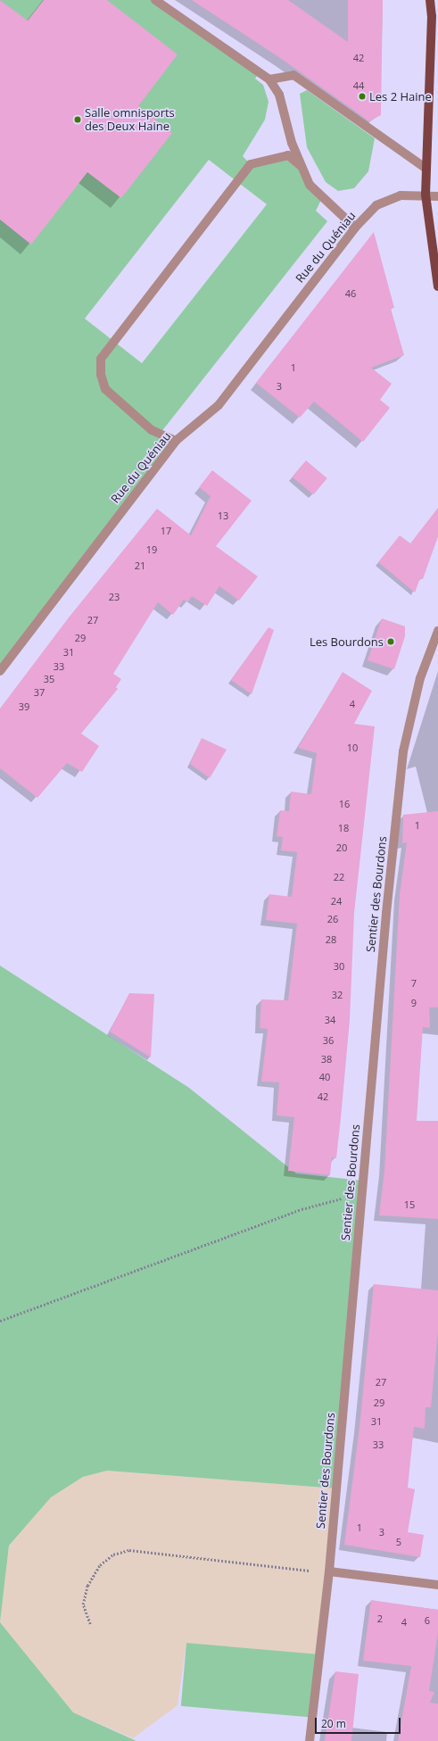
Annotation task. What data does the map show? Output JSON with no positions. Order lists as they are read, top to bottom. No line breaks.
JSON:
{"streets":{"street":["Rue du Quéniau","Sentier des Bourdons"]},"places":["Les 2 Haine","Salle omnisports des Deux Haine","Les Bourdons"],"house_numbers":["42","44","46","1","3","13","17","19","21","23","27","29","31","33","35","37","4","39","10","16","1","18","20","22","24","26","28","30","7","32","9","34","36","38","40","42","15","27","29","31","33","1","3","5","2","6","4"],"scale_bar":"20 m"}
